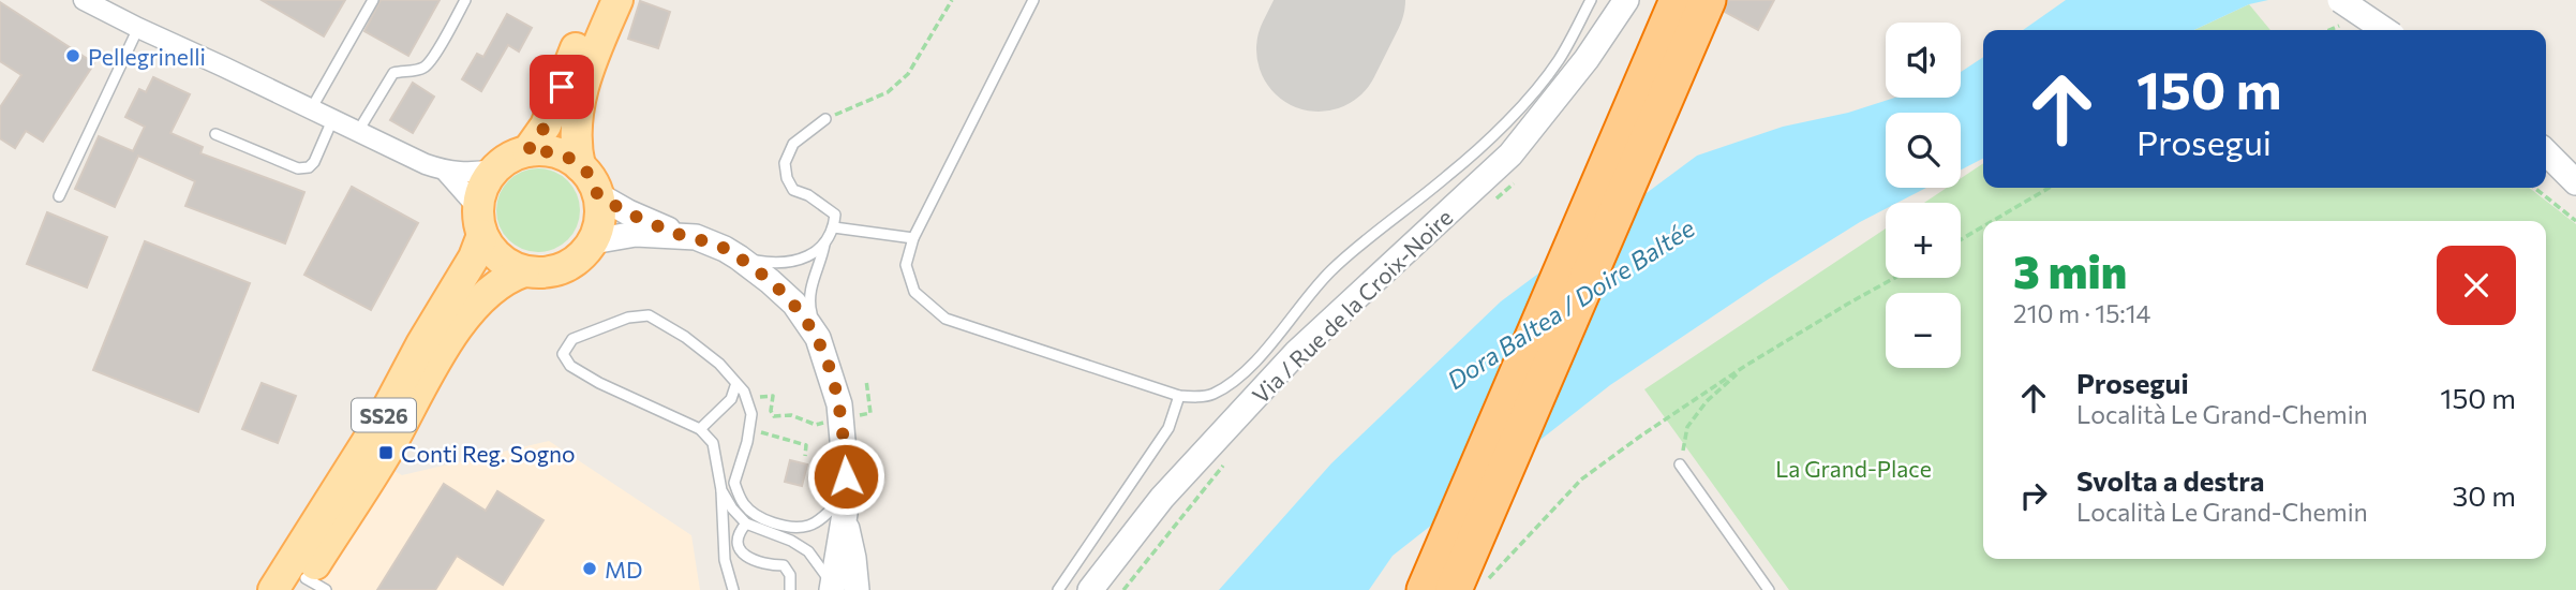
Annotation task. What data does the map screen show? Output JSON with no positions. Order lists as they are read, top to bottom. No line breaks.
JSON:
{"streets":{"main road":["SS26"],"street":["Via / Rue de la Croix-Noire"]},"water":["Dora Baltea / Doire Baltée"],"parks":["La Grand-Place"],"places":{"other":["Pellegrinelli","MD"],"transit":["Conti Reg. Sogno"]},"page":{"map_buttons":["+","−"],"turn":["150 m","Prosegui"],"heading":["3 min","210 m · 15:14"],"list":[{"name":"Prosegui","note":"Località Le Grand-Chemin","value":"150 m"},{"name":"Svolta a destra","note":"Località Le Grand-Chemin","value":"30 m"}]}}
